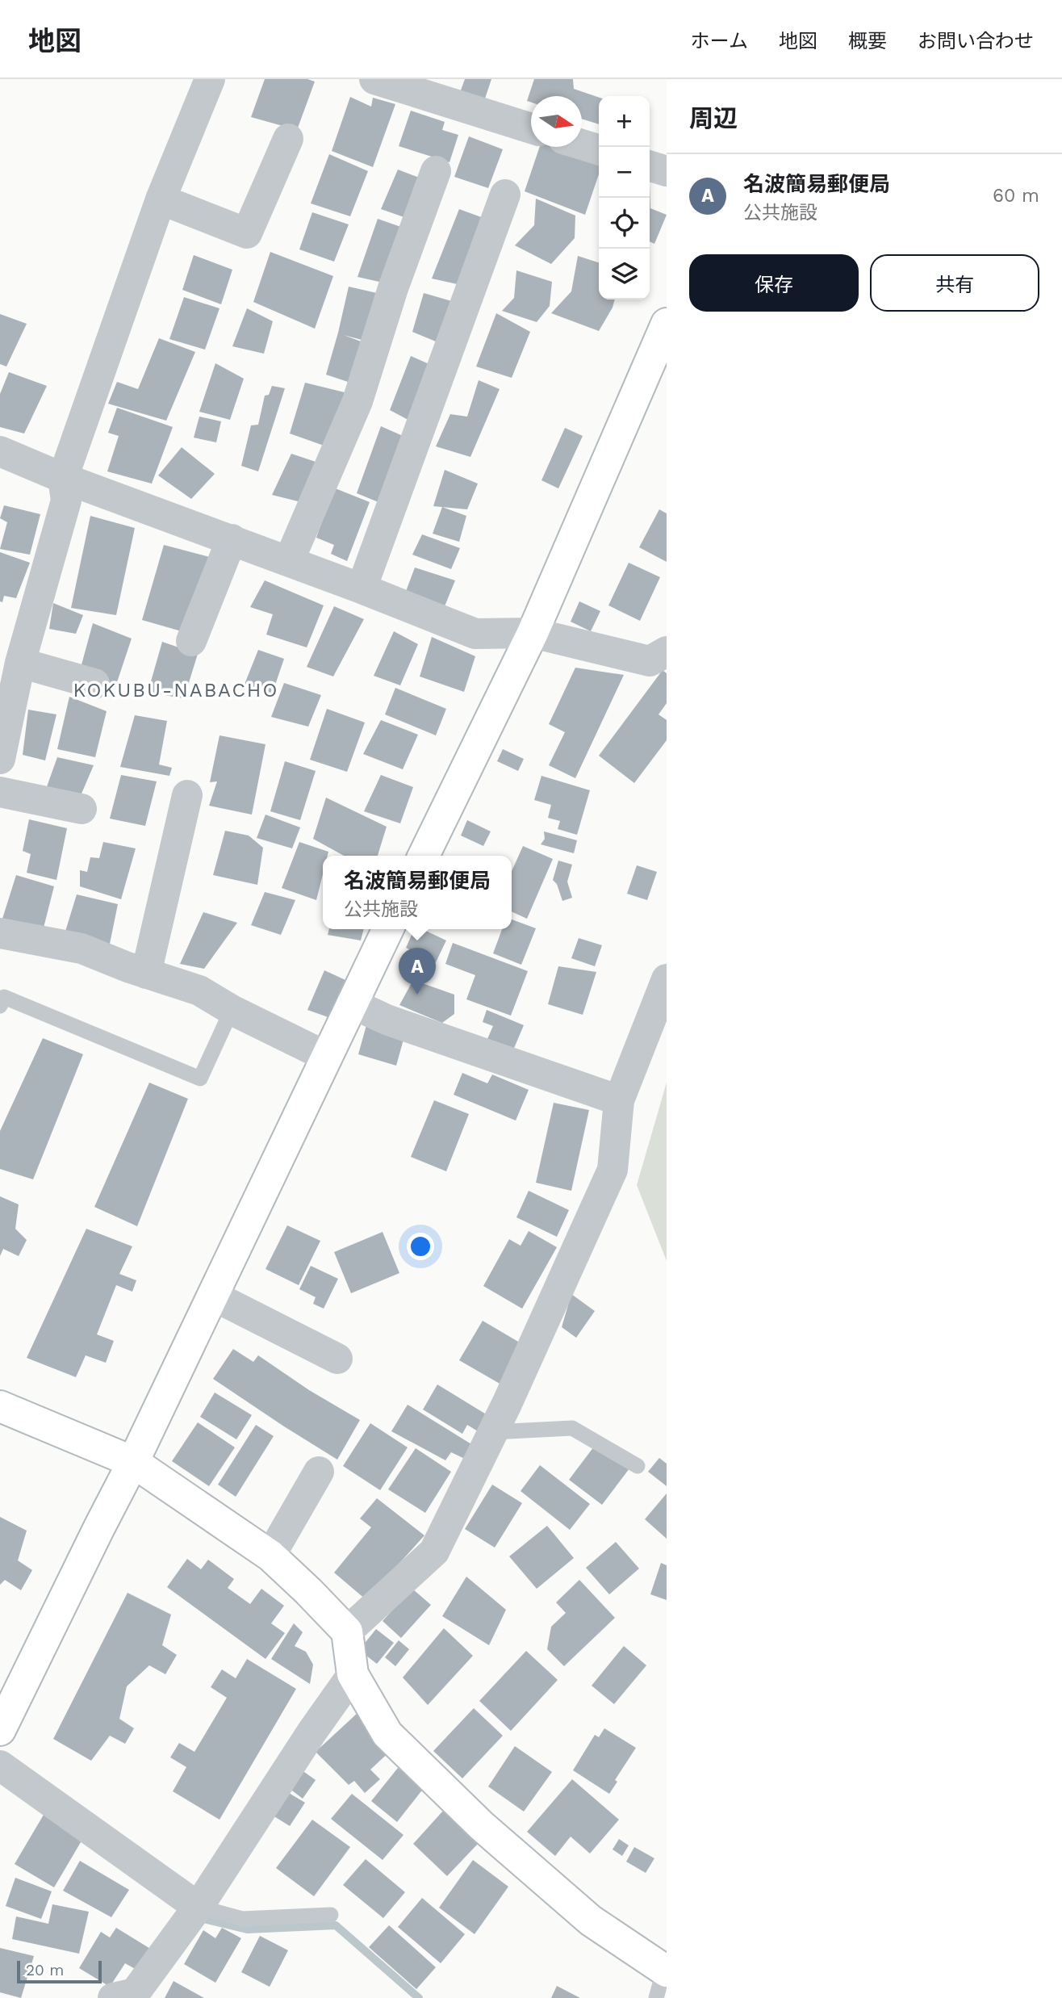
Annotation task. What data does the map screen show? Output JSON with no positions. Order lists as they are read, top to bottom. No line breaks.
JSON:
{"districts":["KOKUBU-NABACHO"],"scale_bar":"20 m","north":"right","page":{"header":"地図","nav":["ホーム","地図","概要","お問い合わせ"],"heading":"周辺","map_buttons":["+","−"],"list":[{"mark":"A","name":"名波簡易郵便局","note":"公共施設","value":"60 m"}],"buttons":["保存","共有"],"popup":["名波簡易郵便局","公共施設"],"pins":"A","scale":"20 m"}}
